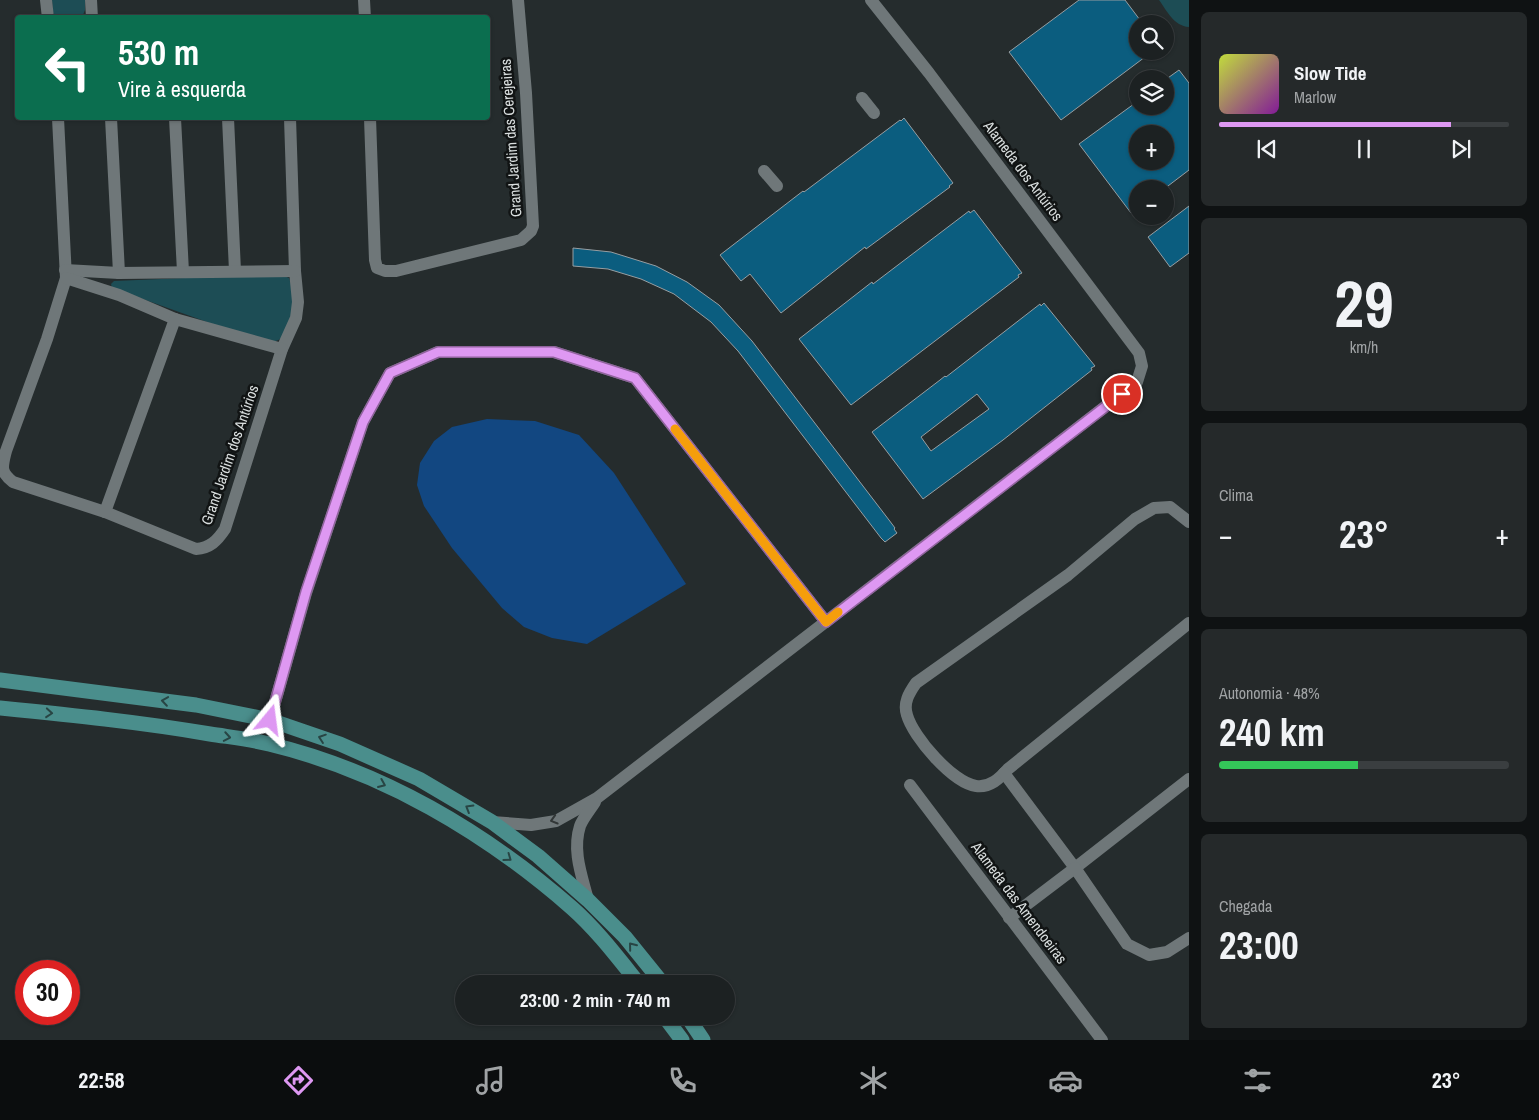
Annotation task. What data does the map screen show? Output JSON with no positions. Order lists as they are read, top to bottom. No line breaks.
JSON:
{"streets":{"street":["Grand Jardim das Cerejeiras","Alameda dos Antúrios","Grand Jardim dos Antúrios","Alameda das Amendoeiras"]},"page":{"map_buttons":["+","−"],"turn":["530 m","Vire à esquerda"],"song":["Slow Tide","Marlow"],"tile":[["29","km/h"],"Clima",["Autonomia · 48%","240 km"],["Chegada","23:00"]],"heat":["−","23°","+"],"limit":"30","trip":"23:00 · 2 min · 740 m","tabs":["22:58","23°"]}}
